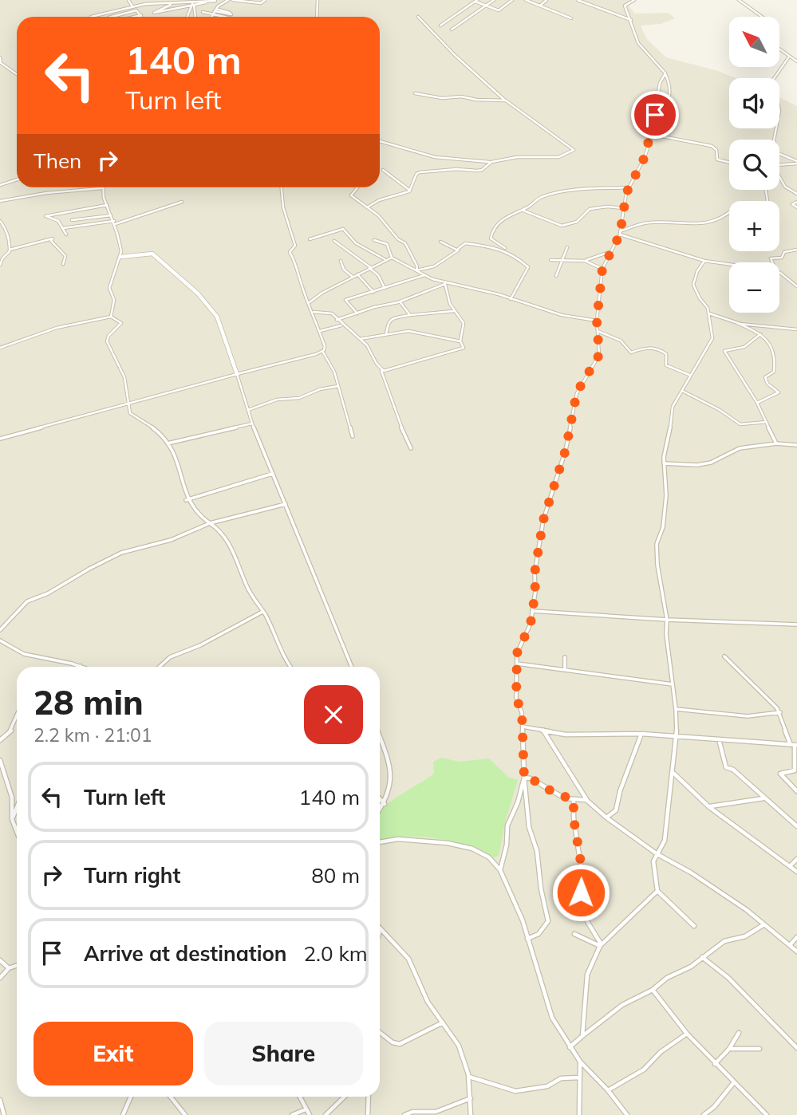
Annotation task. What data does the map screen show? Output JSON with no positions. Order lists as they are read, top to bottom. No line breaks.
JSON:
{"north":"top left","page":{"map_buttons":["+","−"],"turn":["140 m","Turn left"],"then":"Then","heading":["28 min","2.2 km · 21:01"],"list":[{"name":"Turn left","value":"140 m"},{"name":"Turn right","value":"80 m"},{"name":"Arrive at destination","value":"2.0 km"}],"buttons":["Exit","Share"]}}
